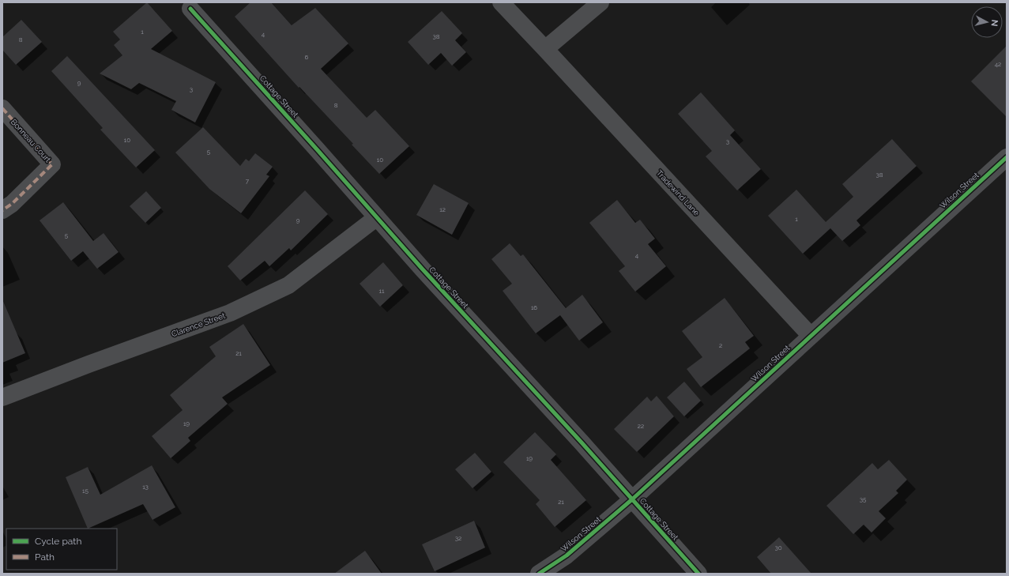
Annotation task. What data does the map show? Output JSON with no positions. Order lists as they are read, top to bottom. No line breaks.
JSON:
{"streets":{"street":["Cottage Street","Bonneau Court","Wilson Street","Tradewind Lane","Clarence Street"]},"crossings":[["Cottage Street","Wilson Street"],["Cottage Street","Clarence Street"],["Wilson Street","Tradewind Lane"]],"house_numbers":["1","4","38","8","6","42","9","3","8","10","3","5","10","38","7","12","1","9","5","4","11","16","2","21","19","22","19","13","15","35","21","32","30"],"legend":["Cycle path","Path"],"north":"right"}
